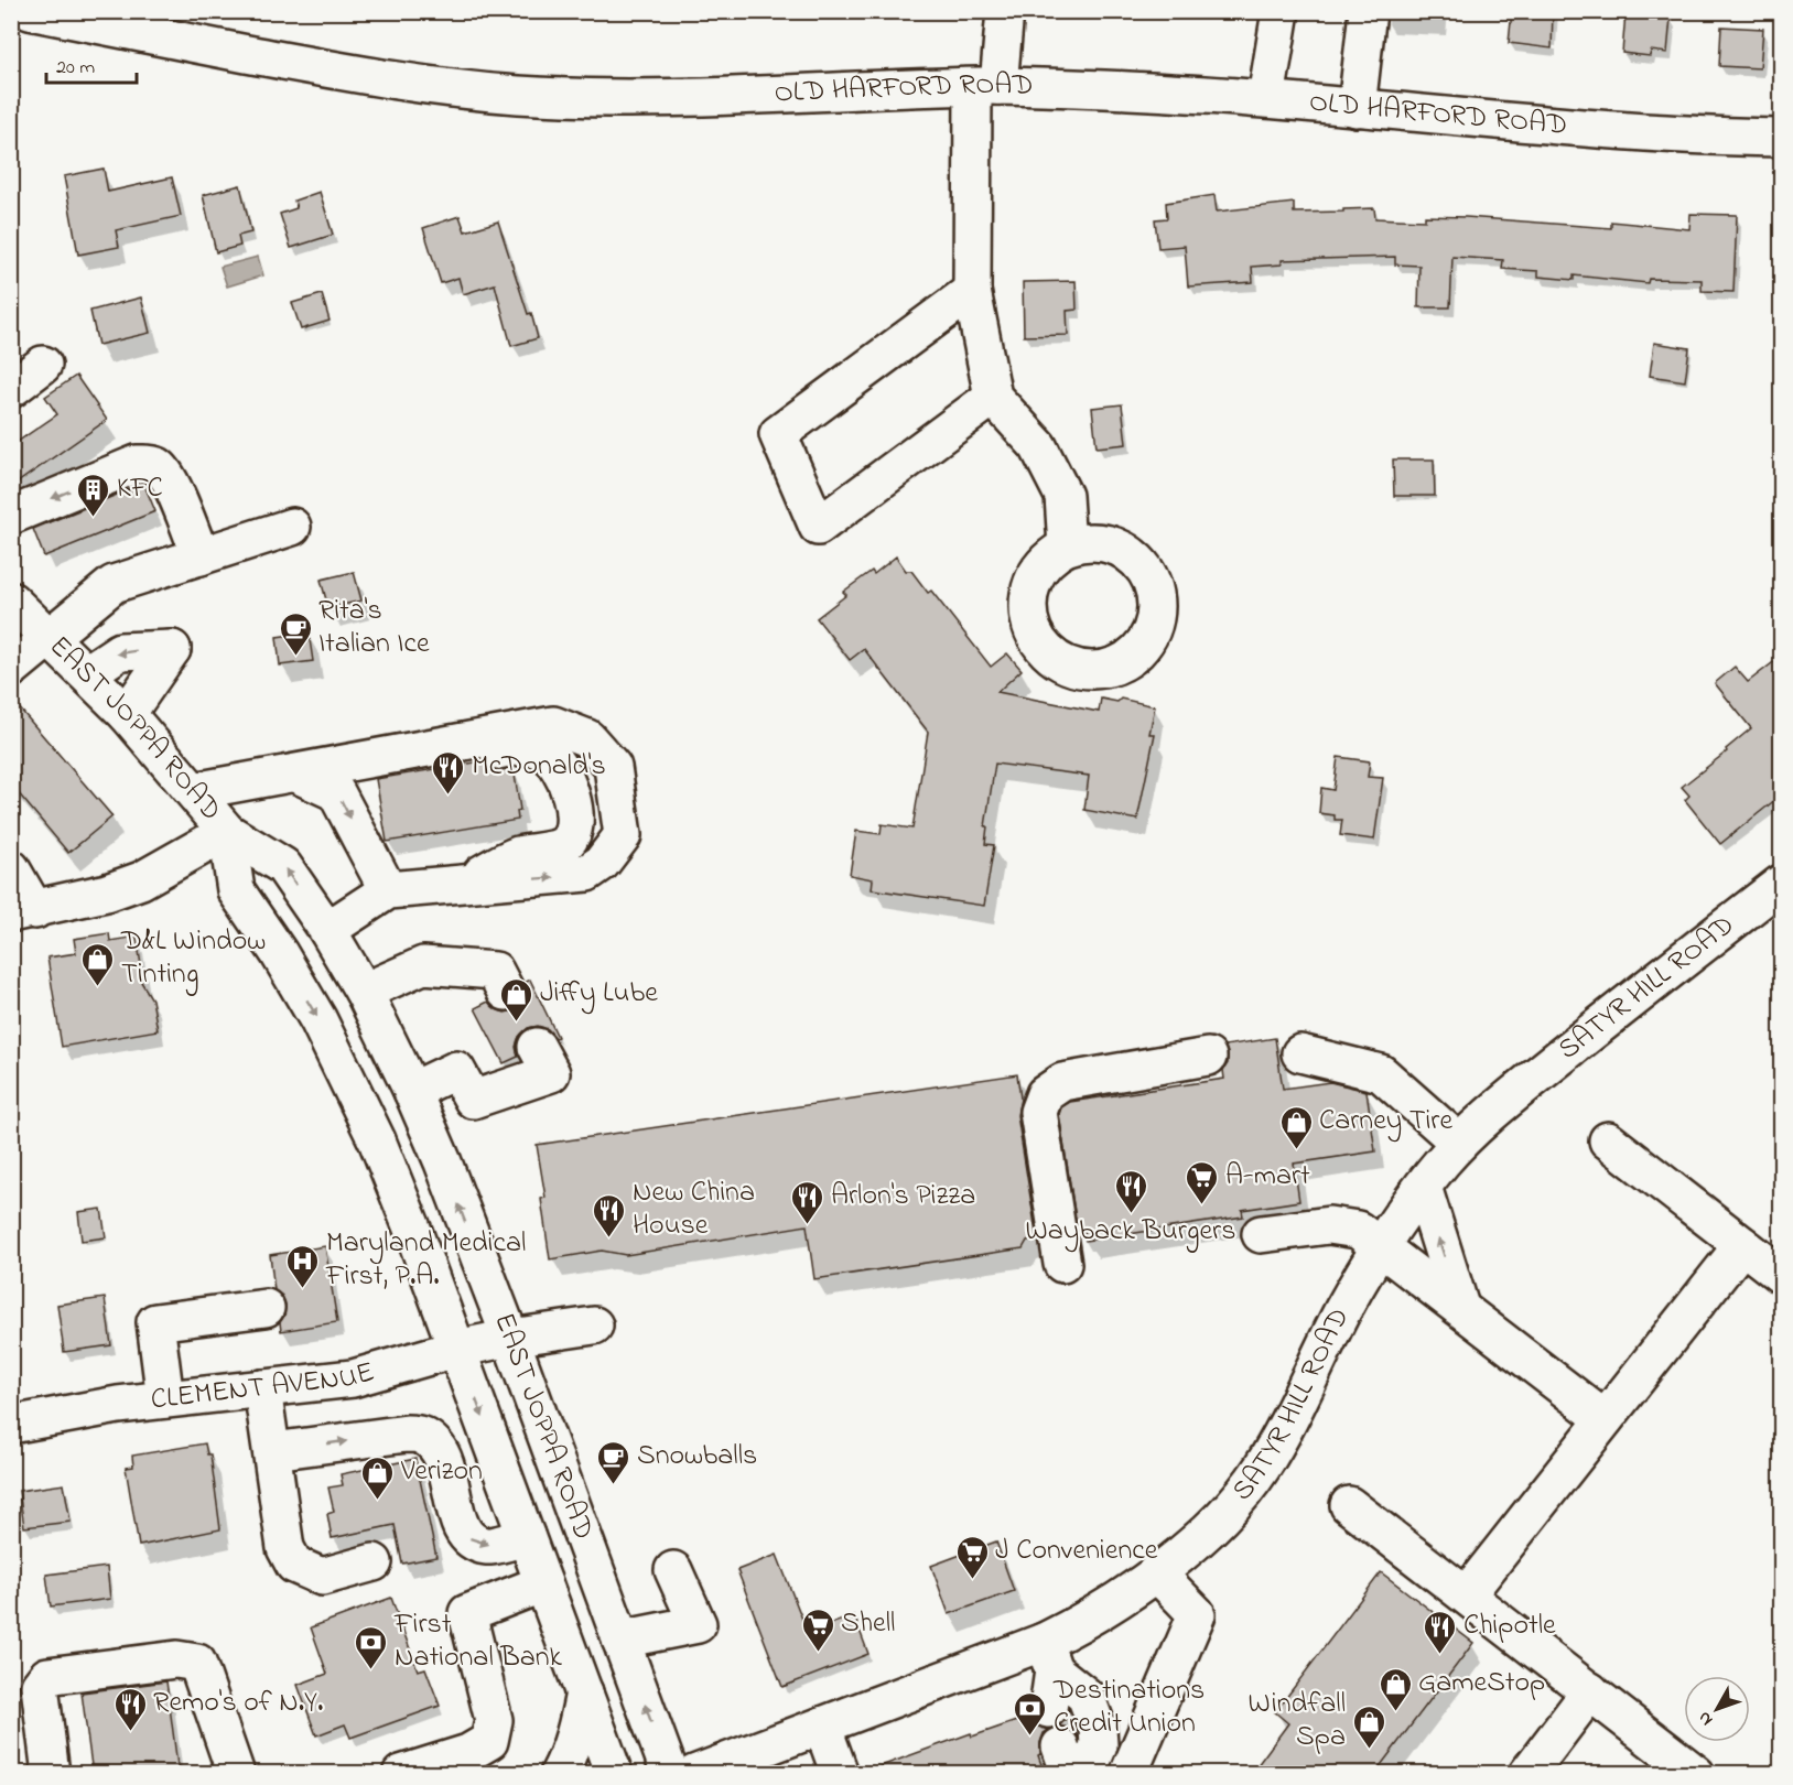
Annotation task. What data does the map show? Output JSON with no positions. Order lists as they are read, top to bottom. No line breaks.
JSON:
{"streets":{"street":["OLD HARFORD ROAD","EAST JOPPA ROAD","SATYR HILL ROAD","CLEMENT AVENUE"]},"crossings":[["EAST JOPPA ROAD","CLEMENT AVENUE"]],"places":{"building":["KFC"],"cafe":["Rita's Italian Ice","Snowballs"],"restaurant":["McDonald's","Wayback Burgers","Arlon's Pizza","New China House","Chipotle","Remo's of N.Y."],"shop":["D&L Window Tinting","Jiffy Lube","Carney Tire","Verizon","GameStop","Windfall Spa"],"supermarket":["A-mart","J Convenience","Shell"],"hospital":["Maryland Medical First, P.A."],"bank":["First National Bank","Destinations Credit Union"]},"scale_bar":"20 m","north":"bottom left"}
